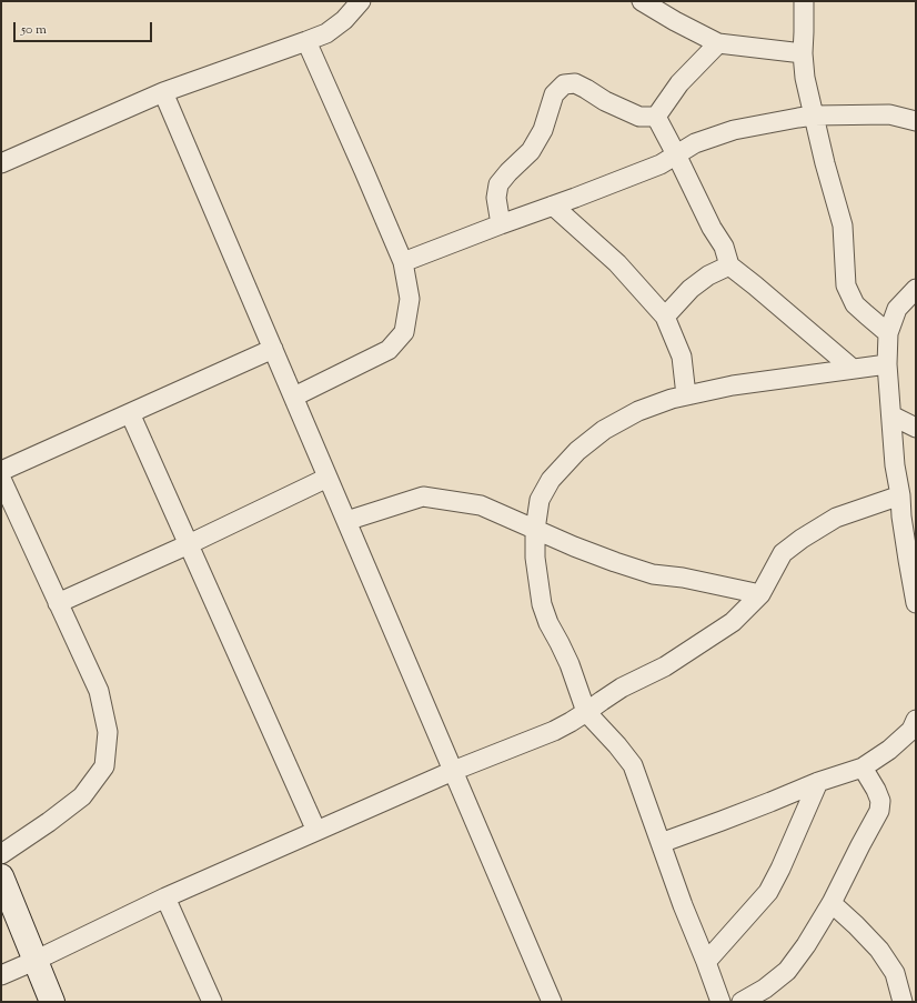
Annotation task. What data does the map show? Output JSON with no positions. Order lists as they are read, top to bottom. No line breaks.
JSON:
{"scale_bar":"50 m"}
